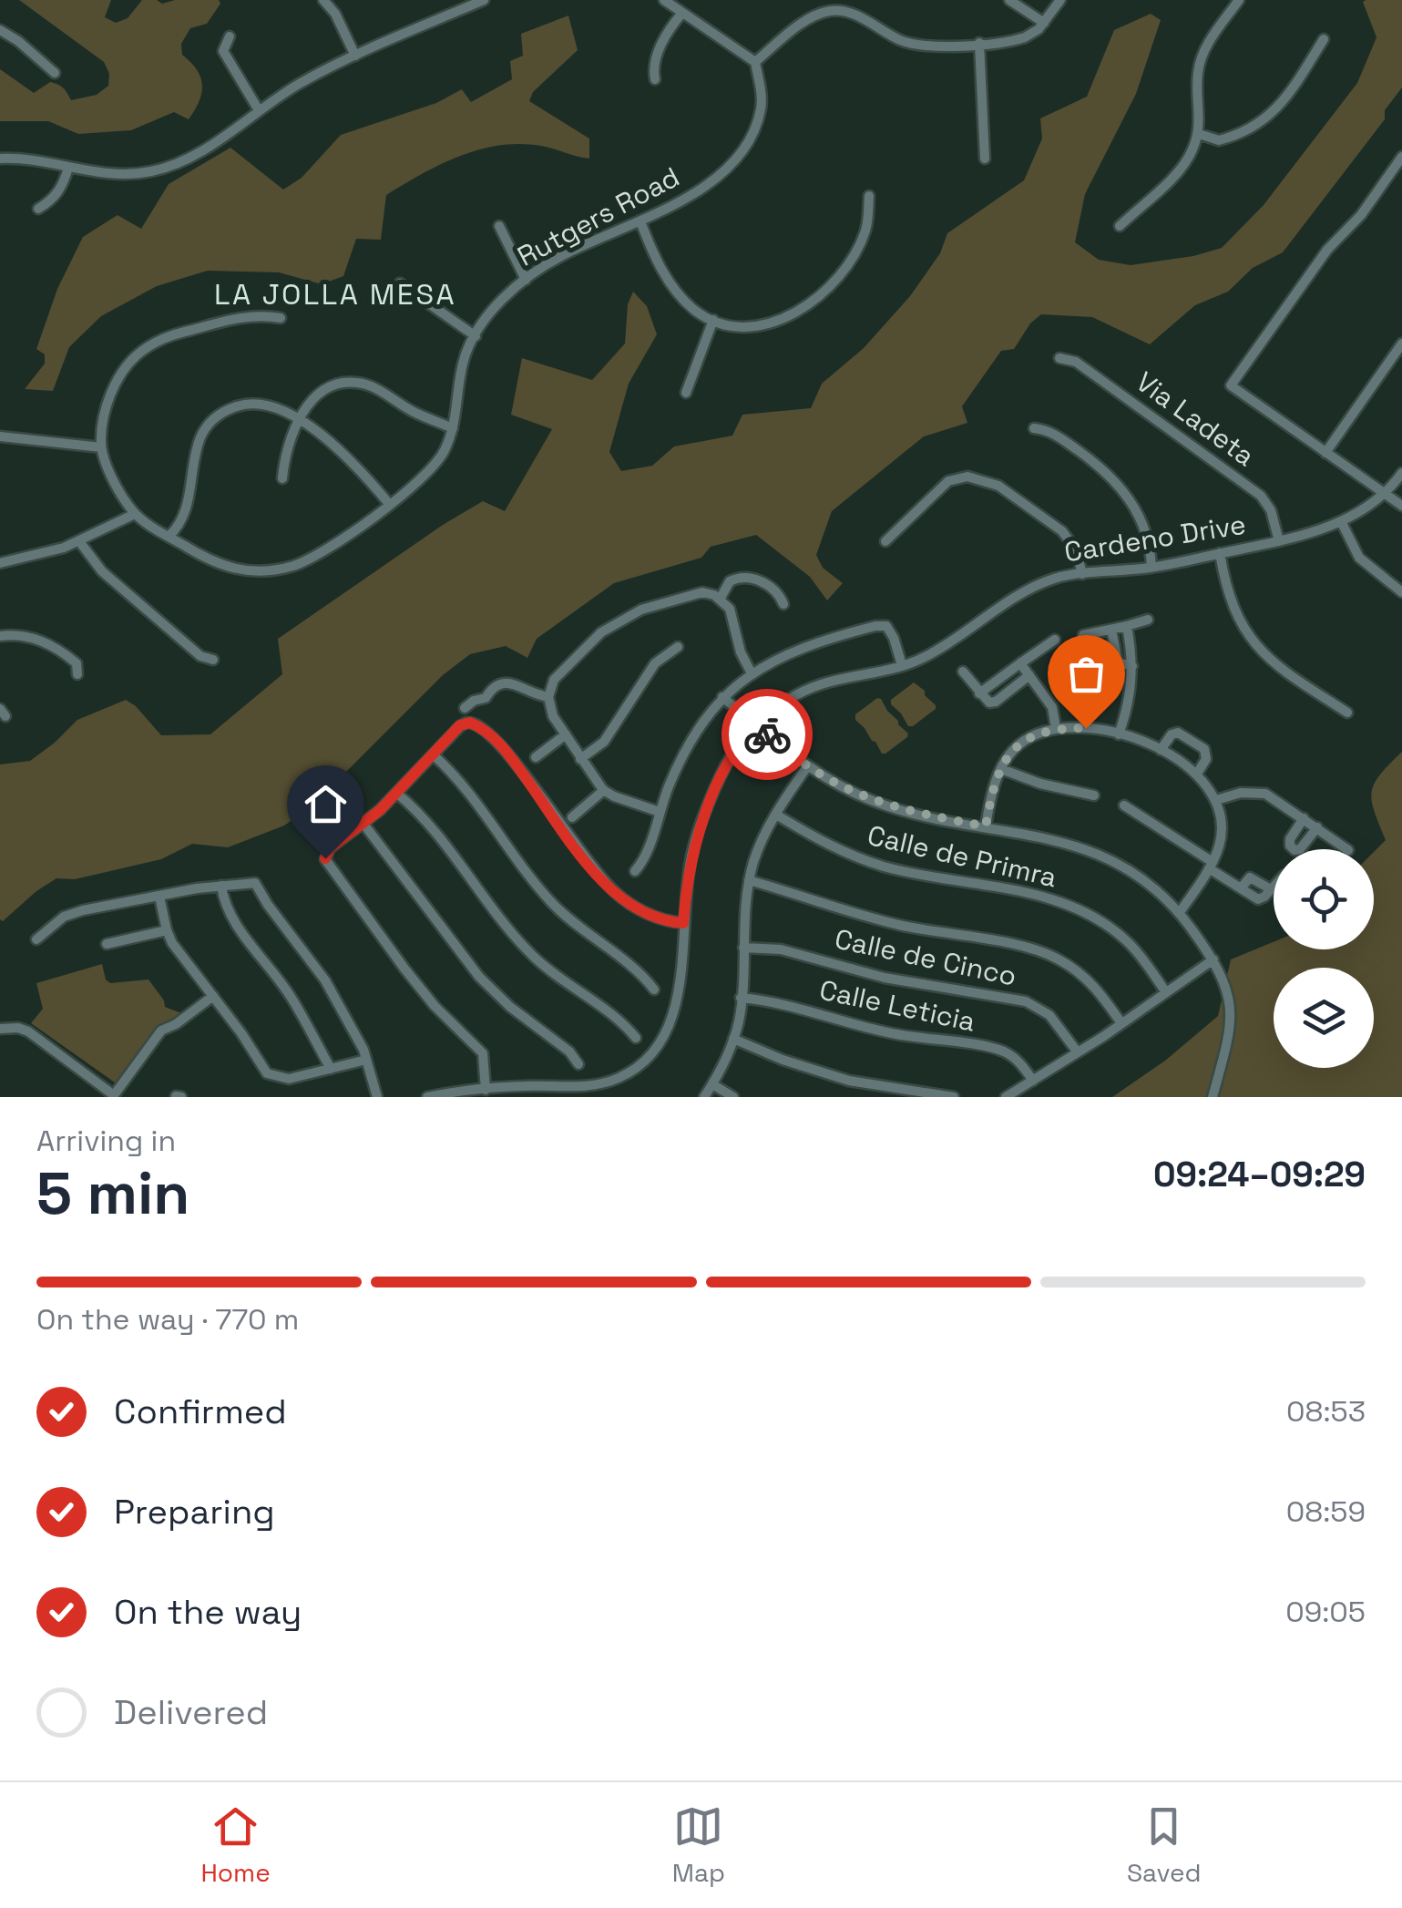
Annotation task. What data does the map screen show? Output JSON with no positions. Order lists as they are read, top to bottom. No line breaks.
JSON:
{"streets":{"street":["Rutgers Road","Via Ladeta","Cardeno Drive","Calle de Primra","Calle de Cinco","Calle Leticia"]},"crossings":[["Via Ladeta","Cardeno Drive"]],"districts":["LA JOLLA MESA"],"page":{"heading":["5 min","Arriving in","09:24–09:29"],"bar":"On the way · 770 m","list":[["Confirmed","08:53"],["Preparing","08:59"],["On the way","09:05"],"Delivered"],"tabs":["Home","Map","Saved"]}}
